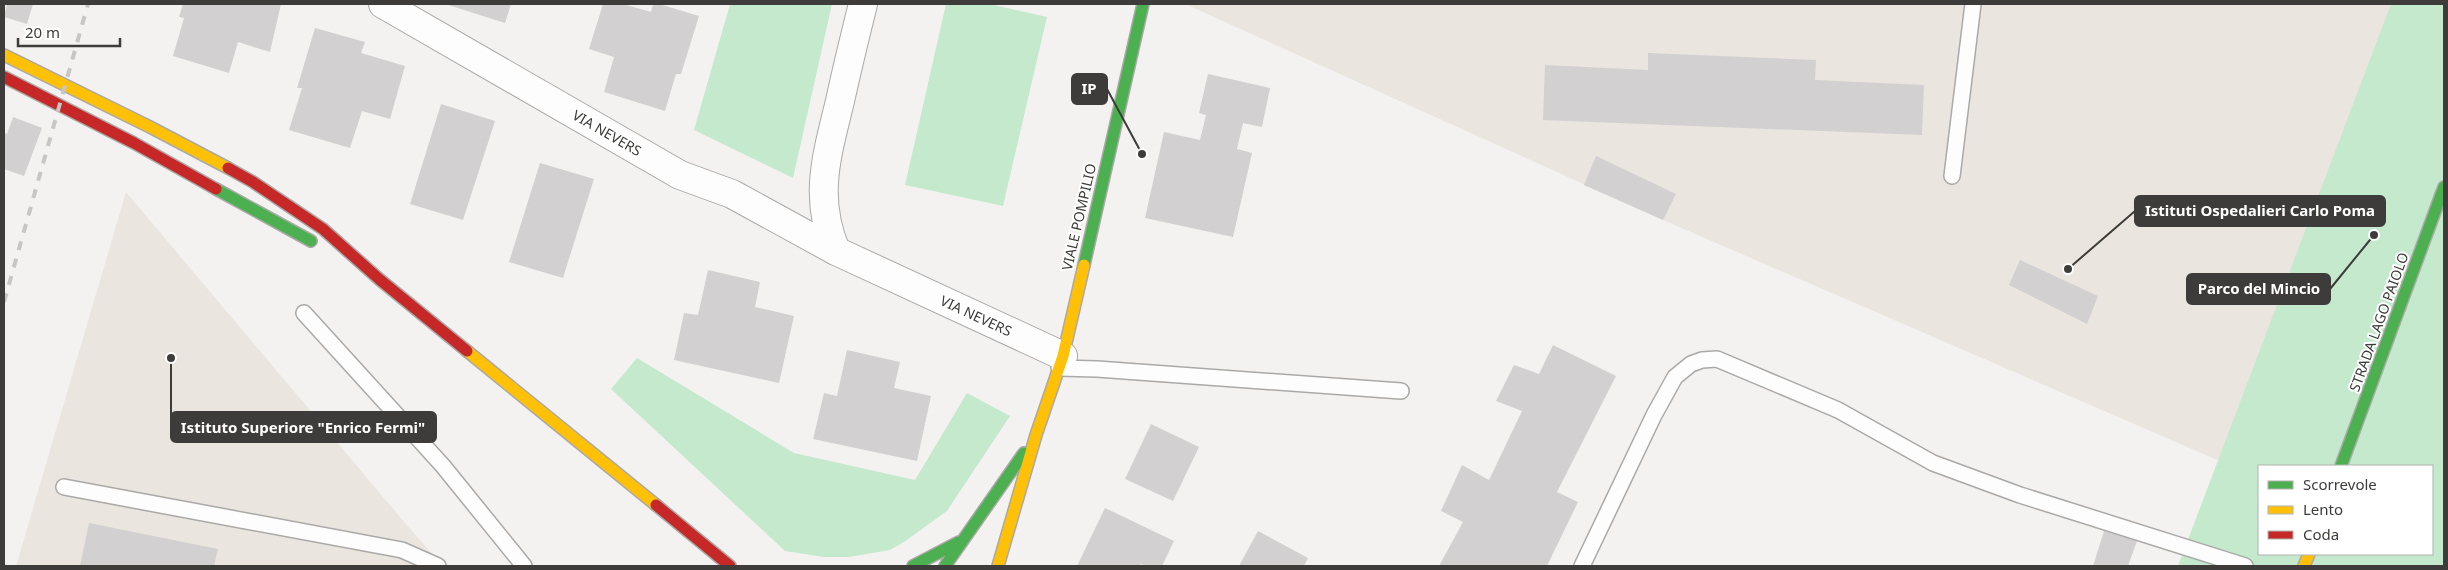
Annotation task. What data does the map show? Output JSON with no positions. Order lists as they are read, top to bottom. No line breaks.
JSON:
{"streets":{"main road":["VIALE POMPILIO","STRADA LAGO PAIOLO"],"street":["VIA NEVERS"]},"crossings":[["VIA NEVERS","VIALE POMPILIO"]],"places":["IP","Parco del Mincio","Istituti Ospedalieri Carlo Poma","Istituto Superiore \"Enrico Fermi\""],"legend":["Scorrevole","Lento","Coda"],"scale_bar":"20 m"}
